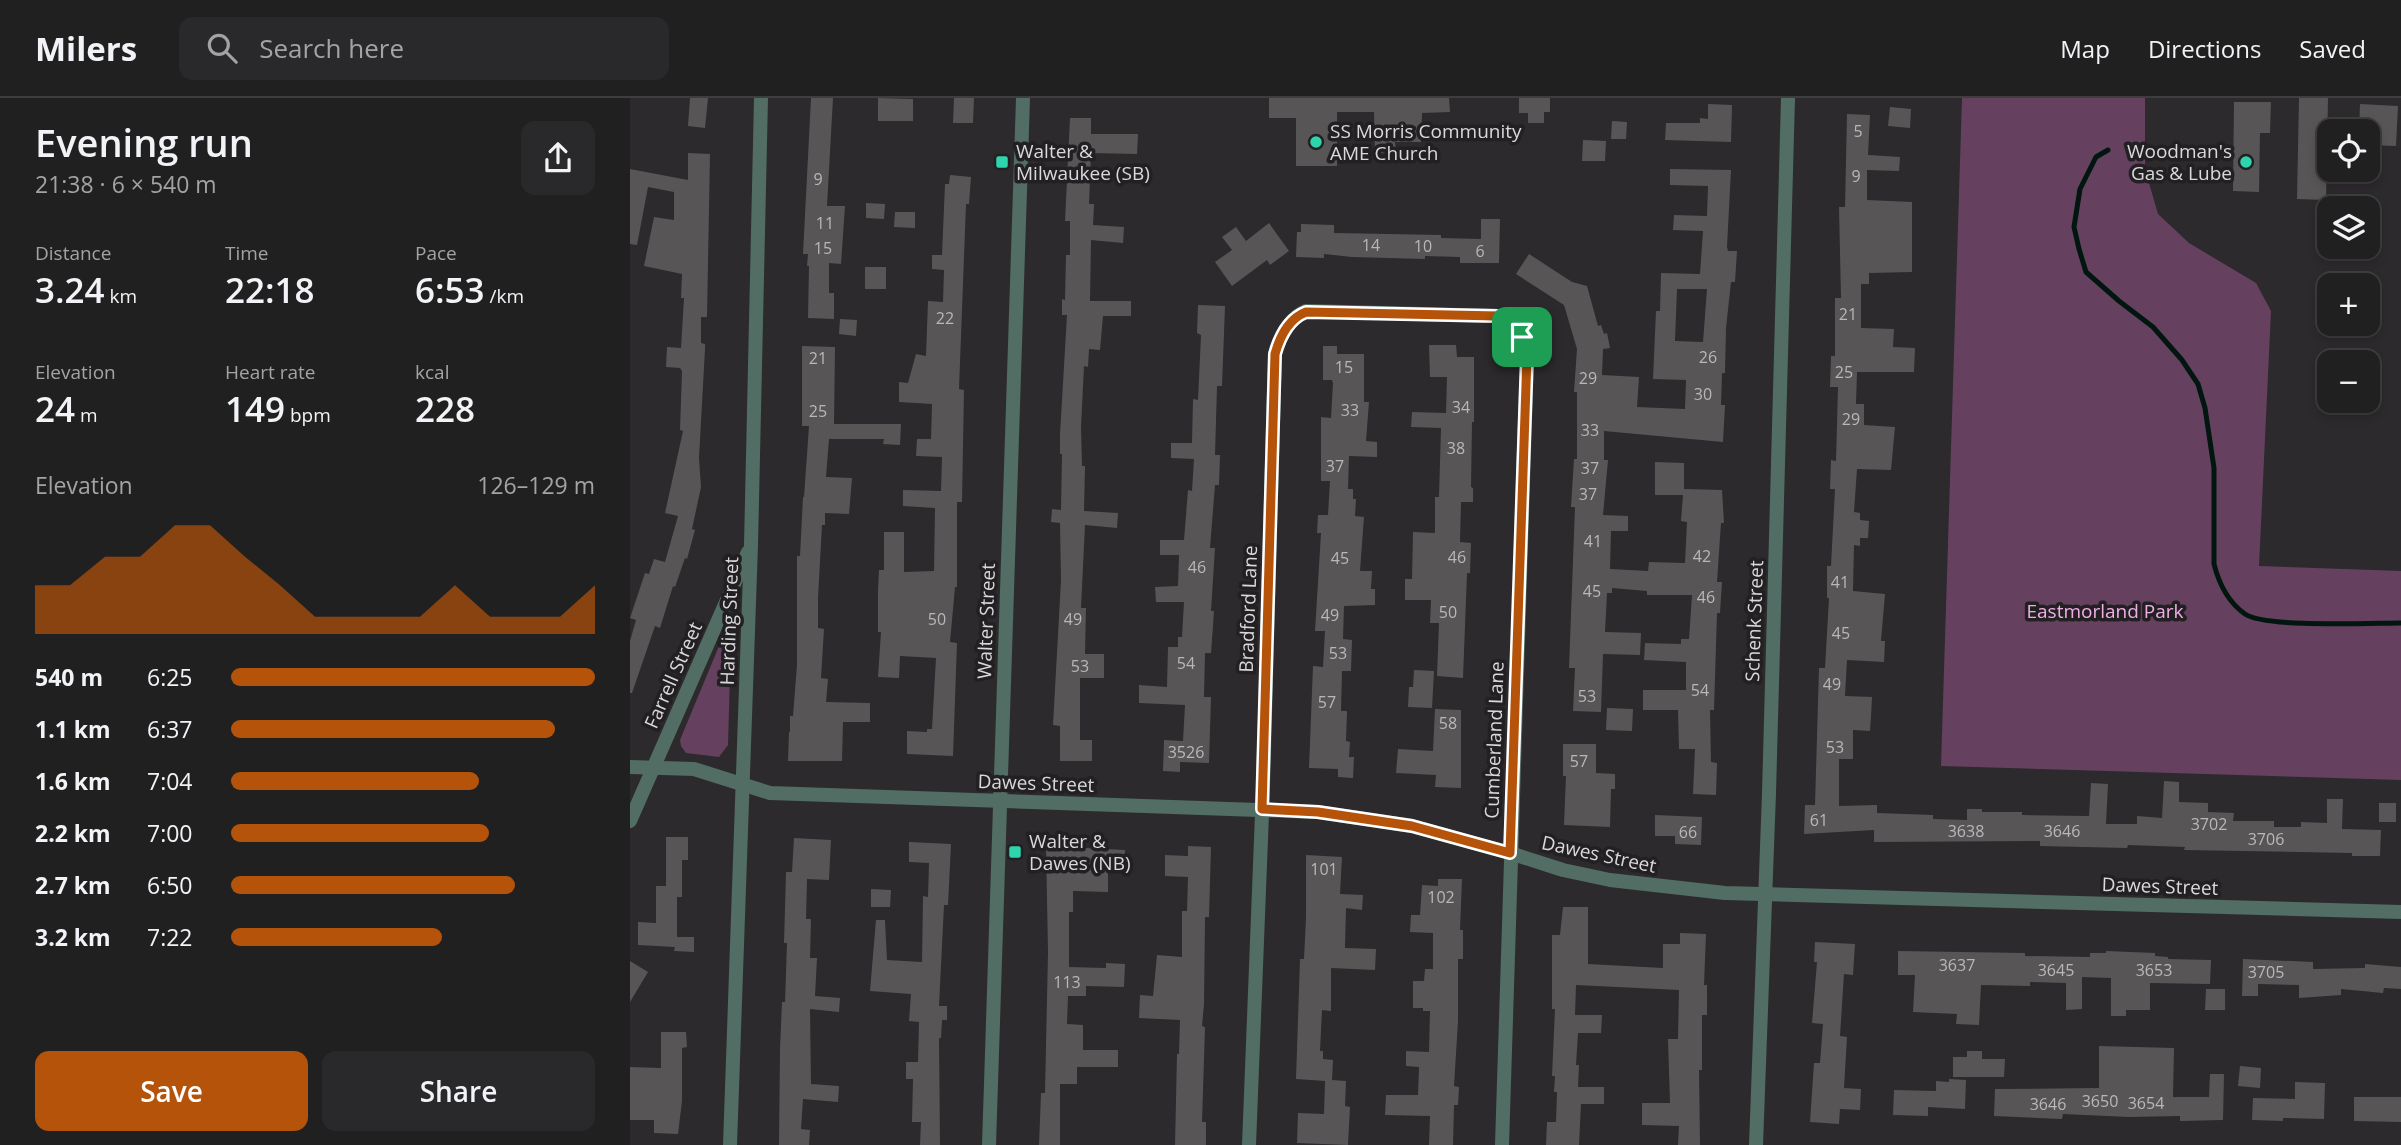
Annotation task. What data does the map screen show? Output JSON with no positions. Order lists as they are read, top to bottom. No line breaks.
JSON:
{"streets":{"street":["Bradford Lane","Harding Street","Walter Street","Schenk Street","Farrell Street","Cumberland Lane","Dawes Street"]},"crossings":[["Bradford Lane","Cumberland Lane"],["Bradford Lane","Dawes Street"],["Harding Street","Farrell Street"],["Harding Street","Dawes Street"],["Walter Street","Dawes Street"],["Schenk Street","Dawes Street"],["Farrell Street","Dawes Street"],["Cumberland Lane","Dawes Street"]],"parks":["Eastmorland Park"],"places":{"other":["SS Morris Community AME Church","Woodman's Gas & Lube"],"transit":["Walter & Milwaukee (SB)","Walter & Dawes (NB)"]},"house_numbers":["5","9","9","11","14","10","15","6","21","22","26","21","15","25","29","30","34","33","25","29","33","38","37","37","37","41","42","46","45","46","41","45","46","50","49","50","49","45","53","54","53","49","54","53","57","58","53","3526","57","61","3702","3638","3646","66","3706","101","102","3637","3645","3653","3705","113","3650","3654","3646"],"page":{"header":"Milers","search":"Search here","nav":["Map","Directions","Saved"],"heading":["Evening run","21:38 · 6 × 540 m"],"map_buttons":["+","−"],"stats":[["Distance","3.24 km"],["Time","22:18"],["Pace","6:53 /km"],["Elevation","24 m"],["Heart rate","149 bpm"],["kcal","228"]],"chart":["Elevation","126–129 m"],"list":[{"name":"540 m","note":"6:25"},{"name":"1.1 km","note":"6:37"},{"name":"1.6 km","note":"7:04"},{"name":"2.2 km","note":"7:00"},{"name":"2.7 km","note":"6:50"},{"name":"3.2 km","note":"7:22"}],"buttons":["Save","Share"]}}
